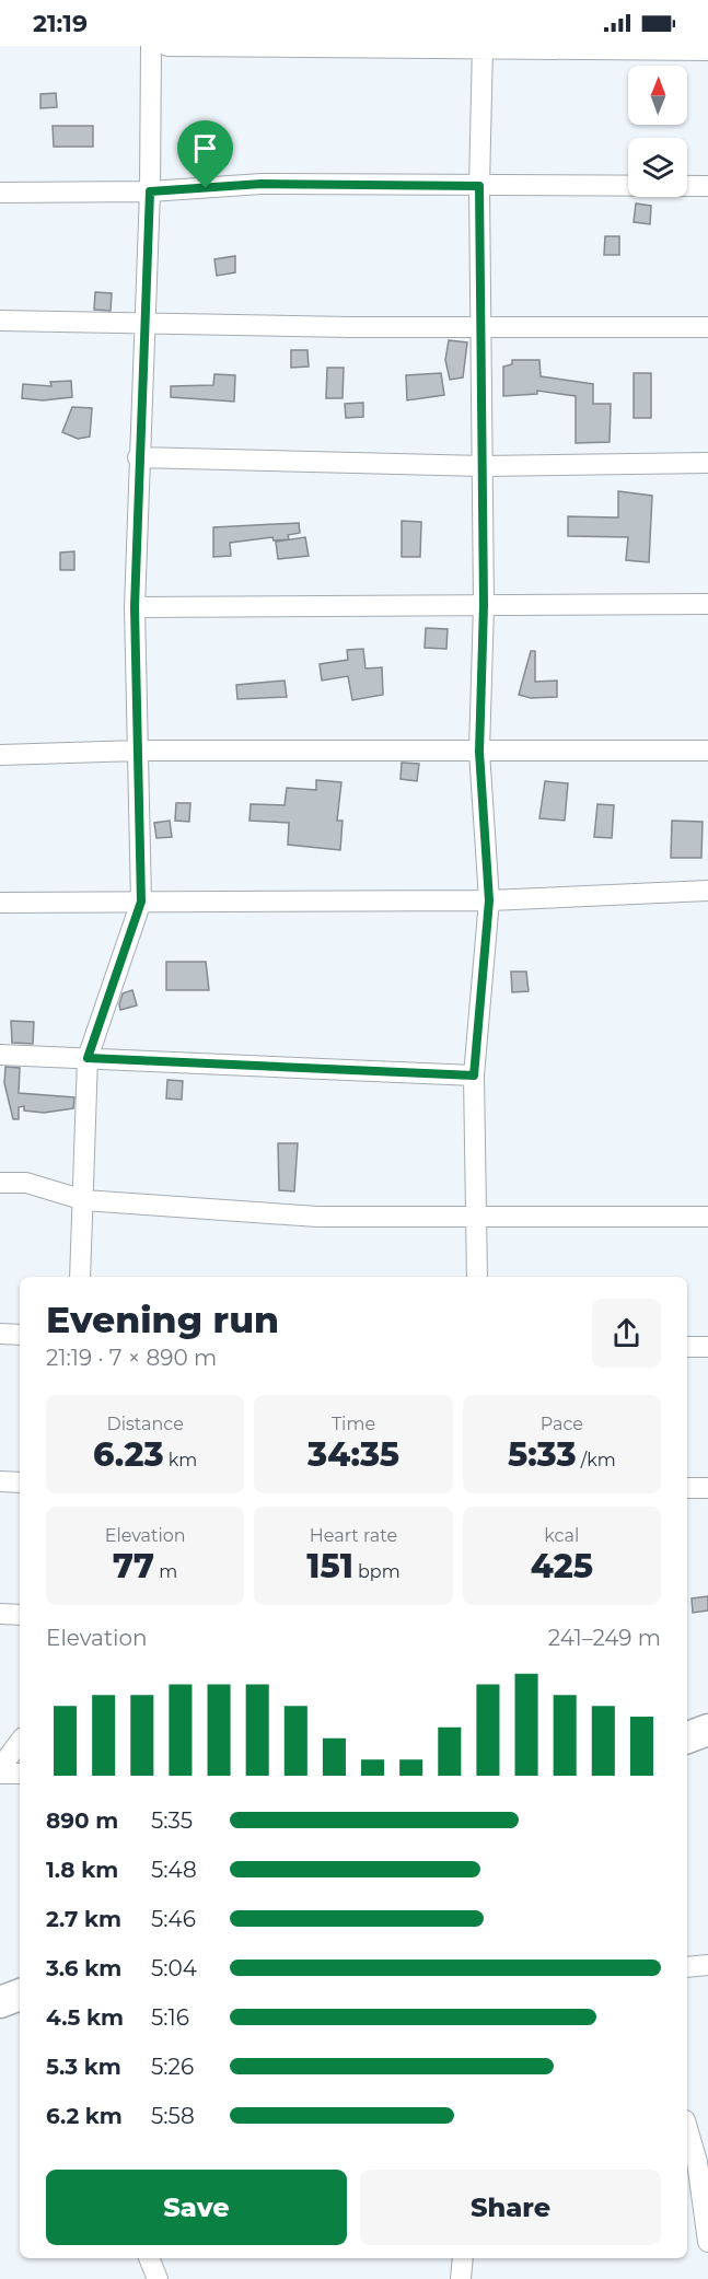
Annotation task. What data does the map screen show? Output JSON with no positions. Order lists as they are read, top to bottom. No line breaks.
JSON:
{"north":"top","page":{"status":"21:19","heading":["Evening run","21:19 · 7 × 890 m"],"stats":[["Distance","6.23 km"],["Time","34:35"],["Pace","5:33 /km"],["Elevation","77 m"],["Heart rate","151 bpm"],["kcal","425"]],"chart":["Elevation","241–249 m"],"list":[{"name":"890 m","note":"5:35"},{"name":"1.8 km","note":"5:48"},{"name":"2.7 km","note":"5:46"},{"name":"3.6 km","note":"5:04"},{"name":"4.5 km","note":"5:16"},{"name":"5.3 km","note":"5:26"},{"name":"6.2 km","note":"5:58"}],"buttons":["Save","Share"]}}
